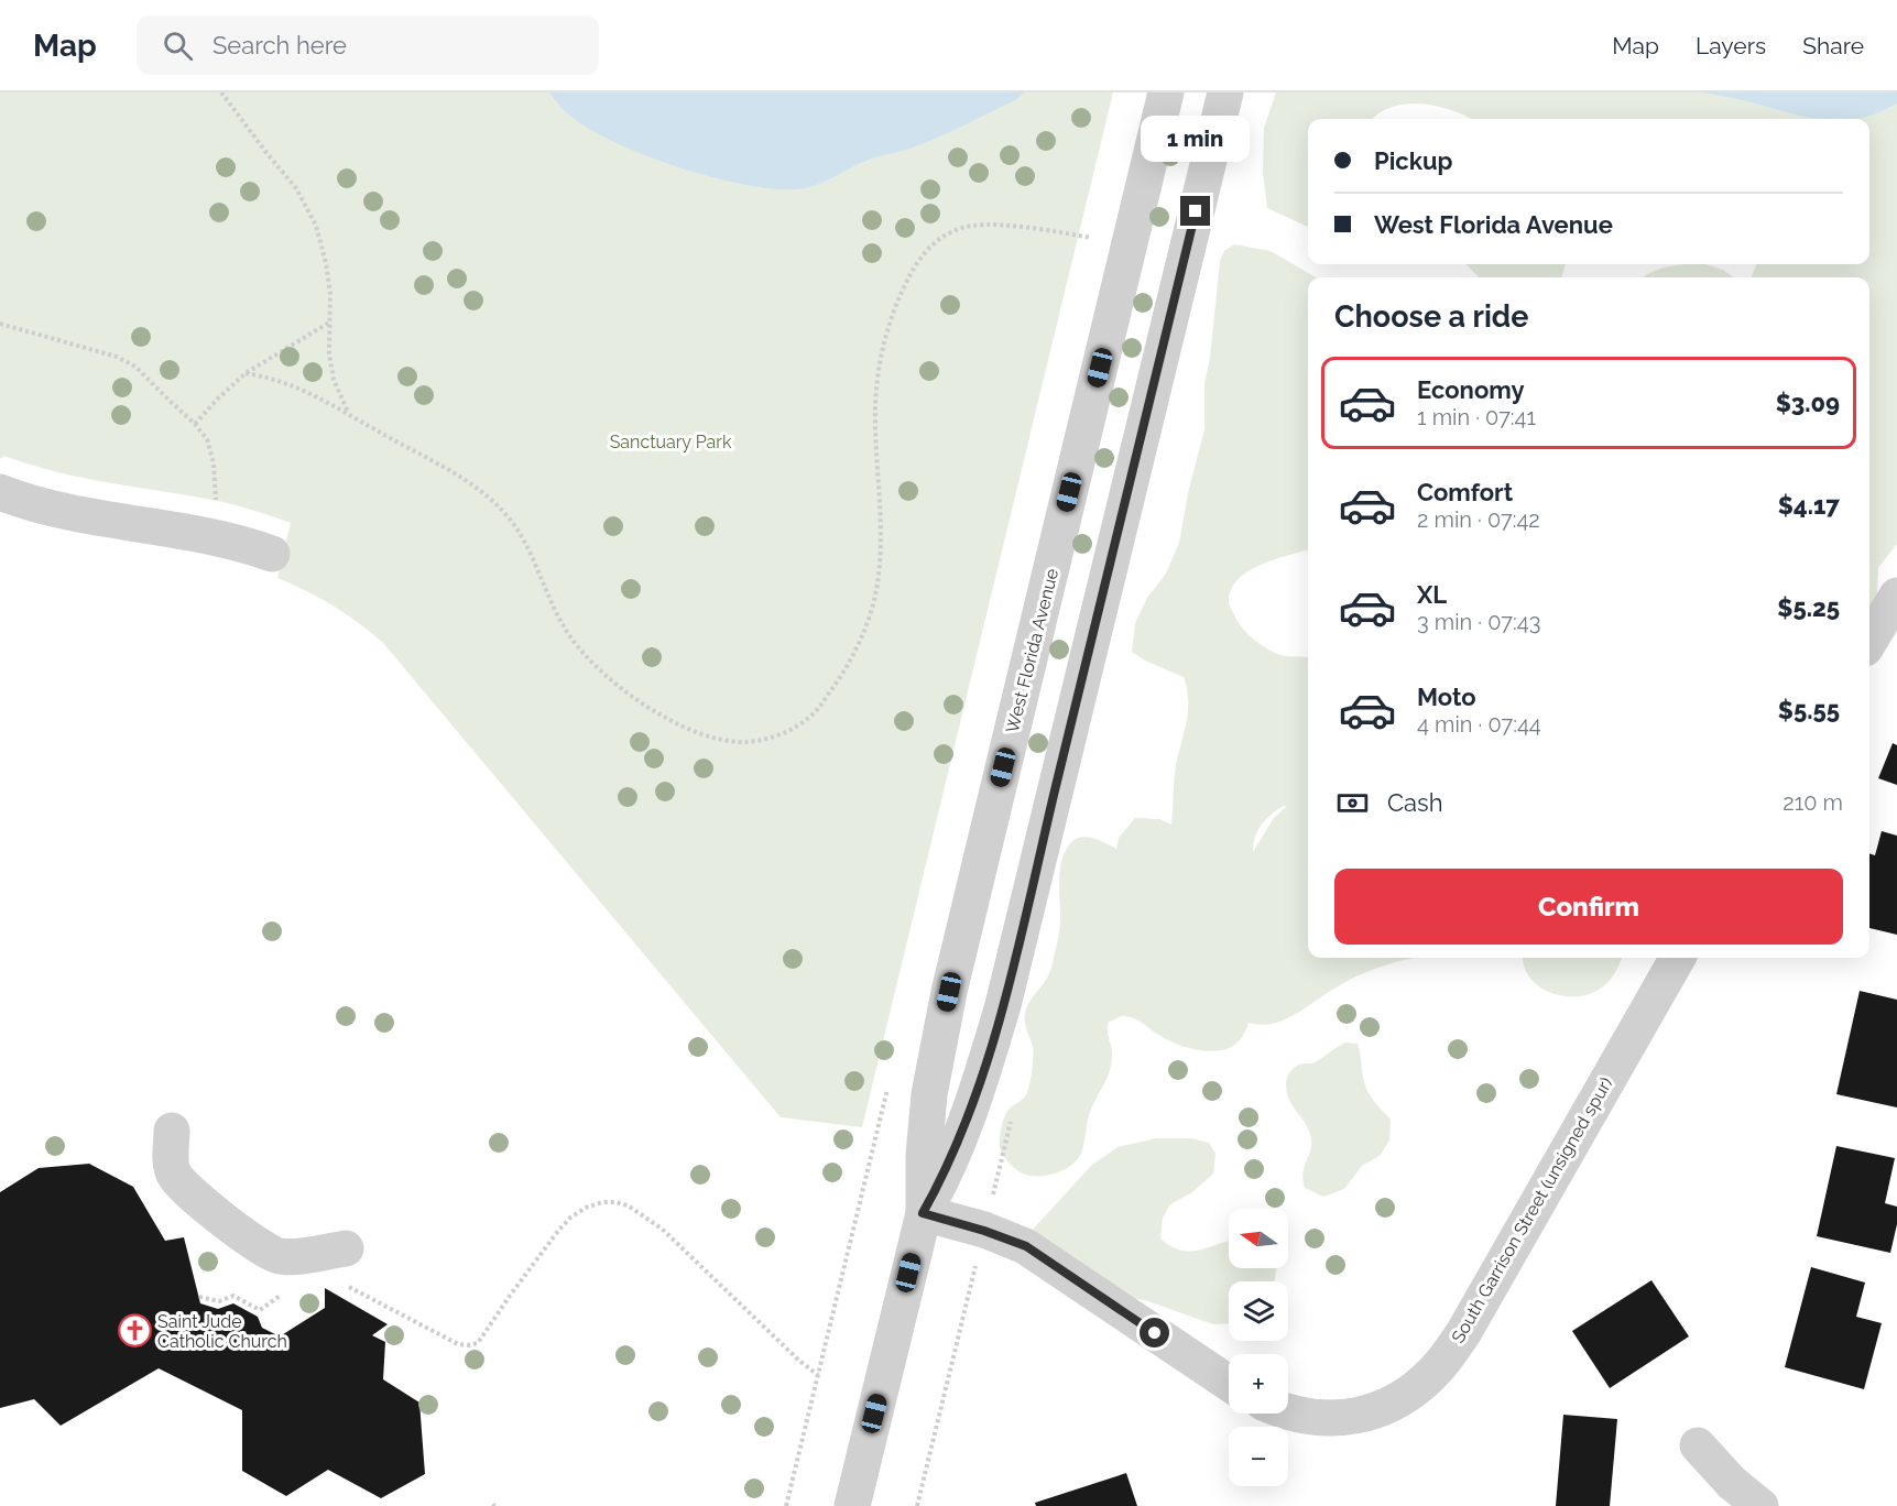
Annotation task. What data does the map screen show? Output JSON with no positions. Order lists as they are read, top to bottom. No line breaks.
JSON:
{"streets":{"street":["West Florida Avenue","South Garrison Street (unsigned spur)"]},"parks":["Sanctuary Park"],"places":{"church":["Saint Jude Catholic Church"]},"north":"left","page":{"header":"Map","search":"Search here","nav":["Map","Layers","Share"],"bubble":"1 min","banner":["Pickup","West Florida Avenue"],"heading":"Choose a ride","list":[{"name":"Economy","note":"1 min · 07:41","value":"$3.09"},{"name":"Comfort","note":"2 min · 07:42","value":"$4.17"},{"name":"XL","note":"3 min · 07:43","value":"$5.25"},{"name":"Moto","note":"4 min · 07:44","value":"$5.55"}],"pay":["Cash","210 m"],"buttons":"Confirm","map_buttons":["+","−"]}}
